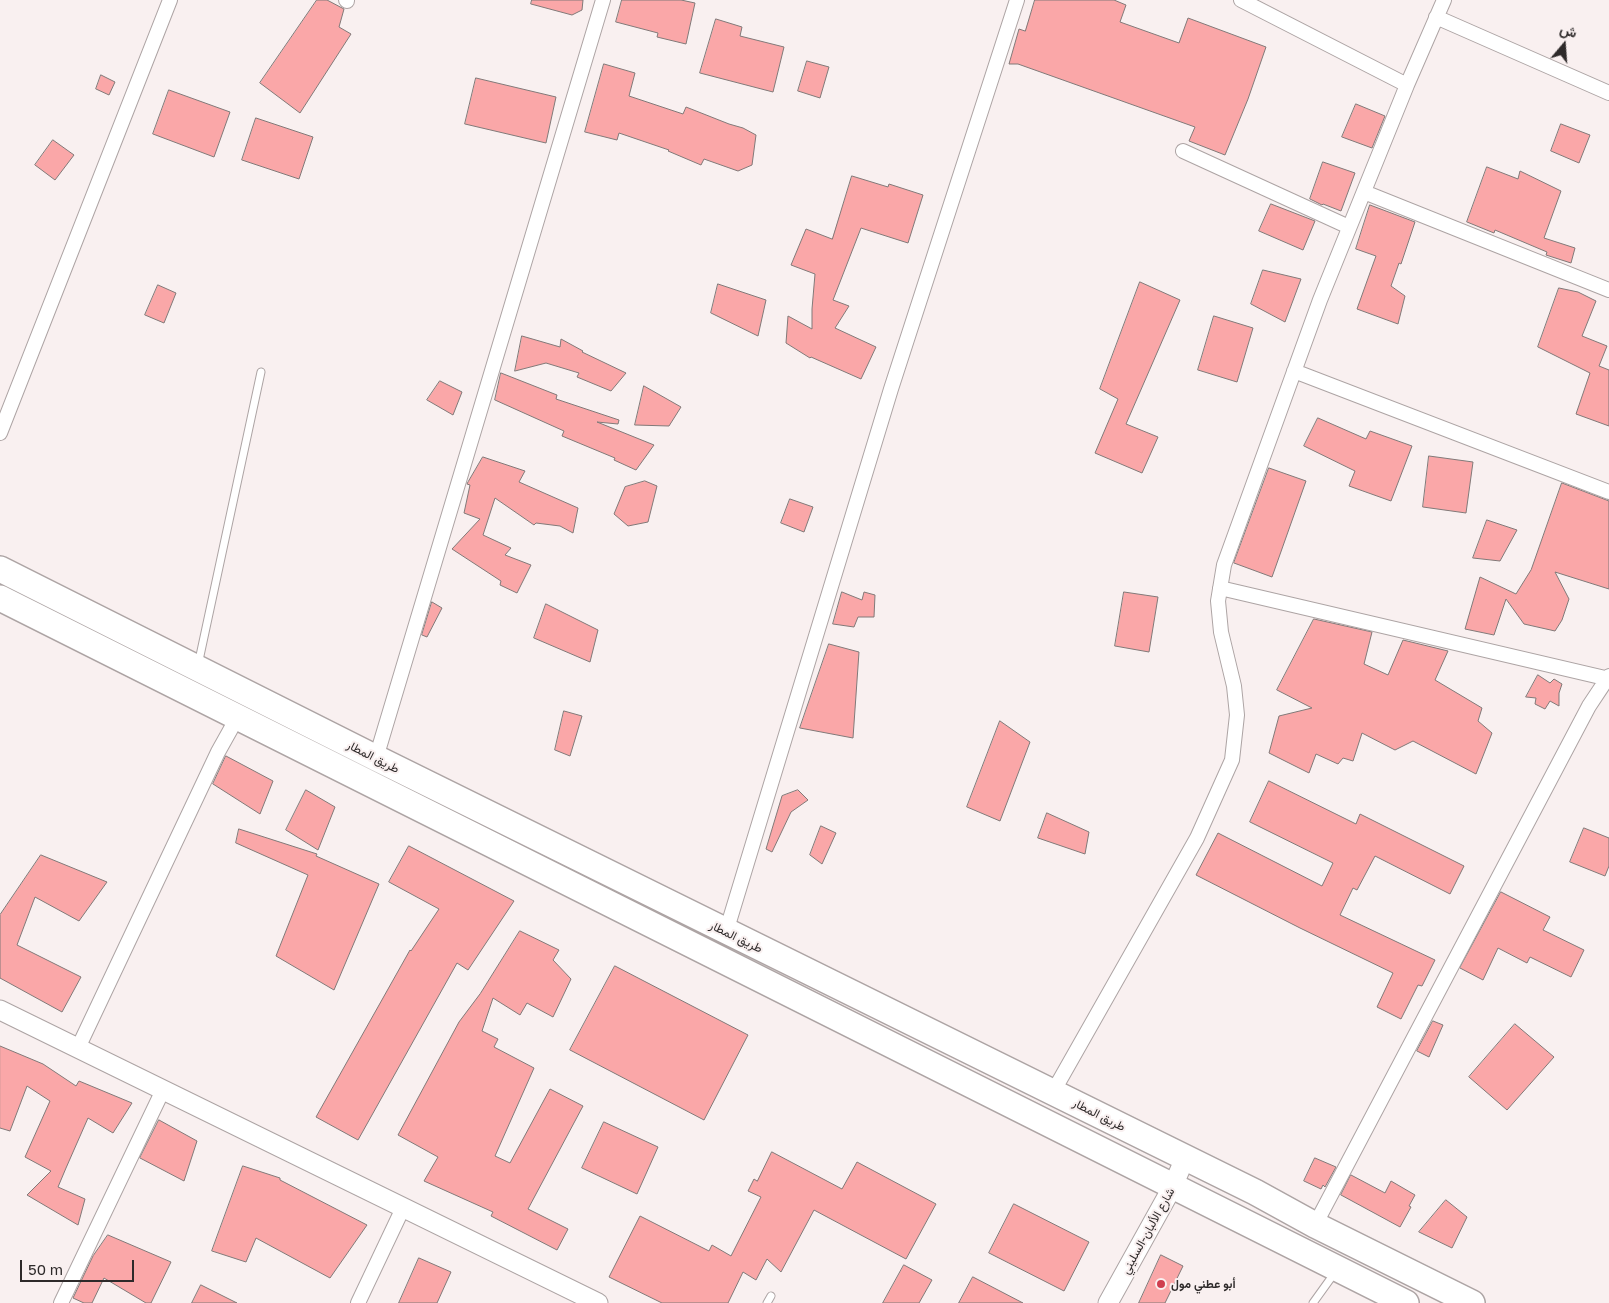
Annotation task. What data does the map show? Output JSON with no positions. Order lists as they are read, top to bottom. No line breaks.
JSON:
{"streets":{"highway":["طريق المطار"],"street":["شارع الألبان-السليني"]},"crossings":[["طريق المطار","شارع الألبان-السليني"]],"places":["أبو عطني مول"],"scale_bar":"50 m","north":"top"}
